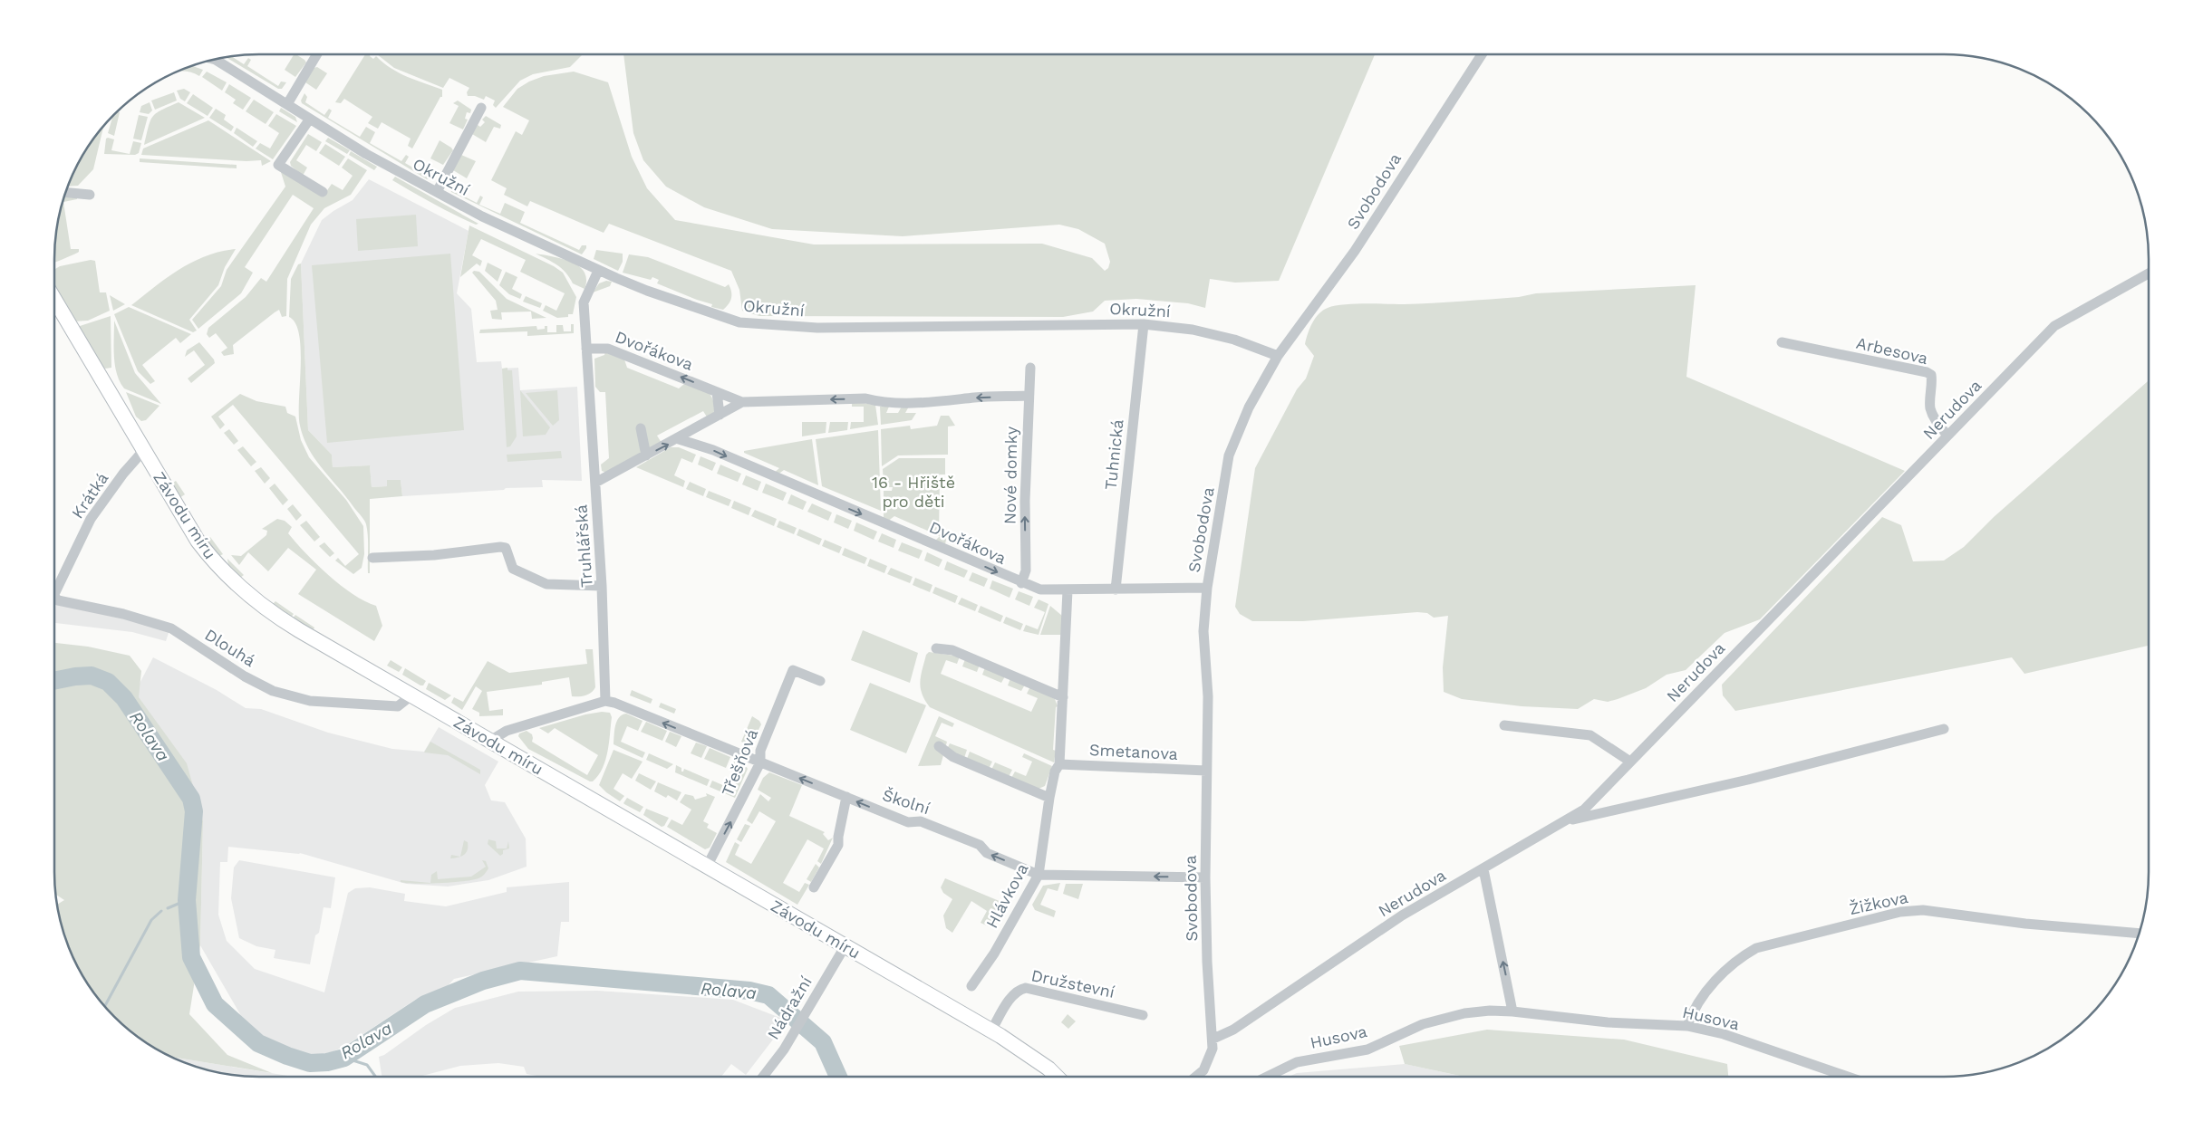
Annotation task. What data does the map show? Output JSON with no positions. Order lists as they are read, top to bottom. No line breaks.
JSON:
{"streets":{"main road":["Závodu míru"],"street":["Okružní","Svobodova","Dvořákova","Arbesova","Nerudova","Tuhnická","Nové domky","Krátká","Truhlářská","Dlouhá","Smetanova","Třešňová","Školní","Hlávkova","Žižkova","Družstevní","Nádražní","Husova"]},"crossings":[["Okružní","Svobodova"],["Okružní","Tuhnická"],["Okružní","Truhlářská"],["Svobodova","Dvořákova"],["Svobodova","Nerudova"],["Svobodova","Smetanova"],["Svobodova","Školní"],["Dvořákova","Tuhnická"],["Dvořákova","Nové domky"],["Dvořákova","Truhlářská"],["Dvořákova","Hlávkova"],["Arbesova","Nerudova"],["Krátká","Závodu míru"],["Závodu míru","Dlouhá"],["Závodu míru","Třešňová"],["Závodu míru","Družstevní"],["Závodu míru","Nádražní"],["Truhlářská","Školní"],["Smetanova","Hlávkova"],["Třešňová","Školní"],["Školní","Hlávkova"],["Žižkova","Husova"]],"one_way":["Nové domky","Třešňová","Školní"],"water":["Rolava"],"parks":["16 - Hřiště pro děti"]}
